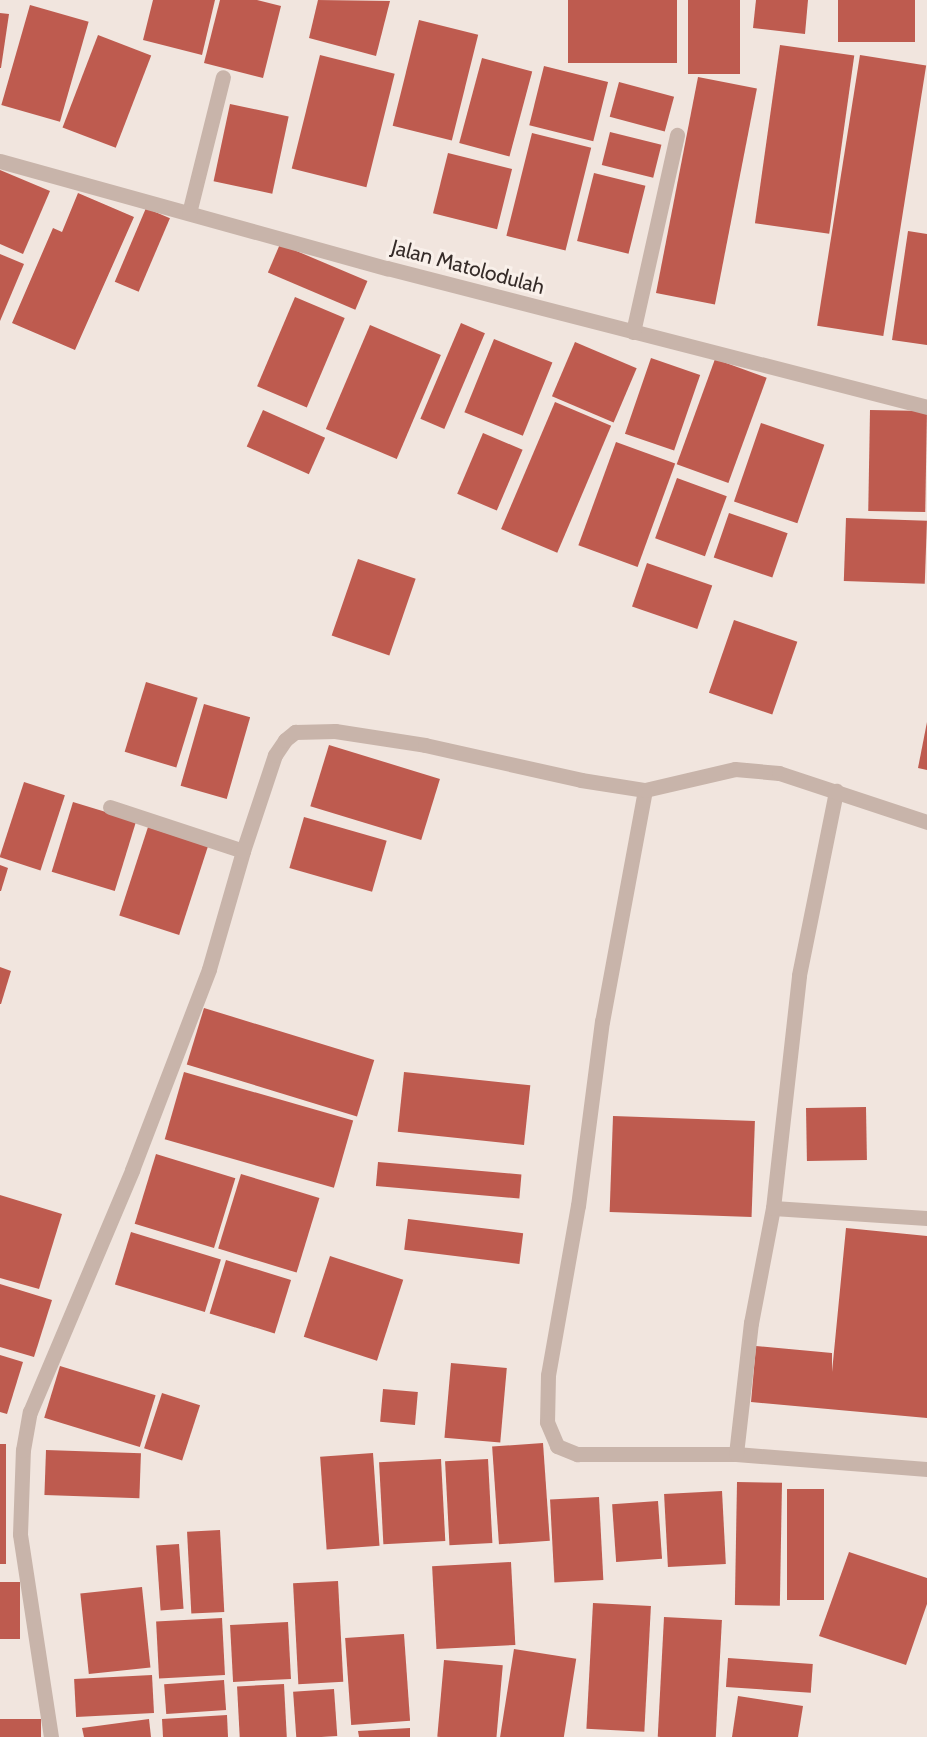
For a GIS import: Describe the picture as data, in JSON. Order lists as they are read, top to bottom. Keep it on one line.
{"streets":{"street":["Jalan Matolodulah"]}}
